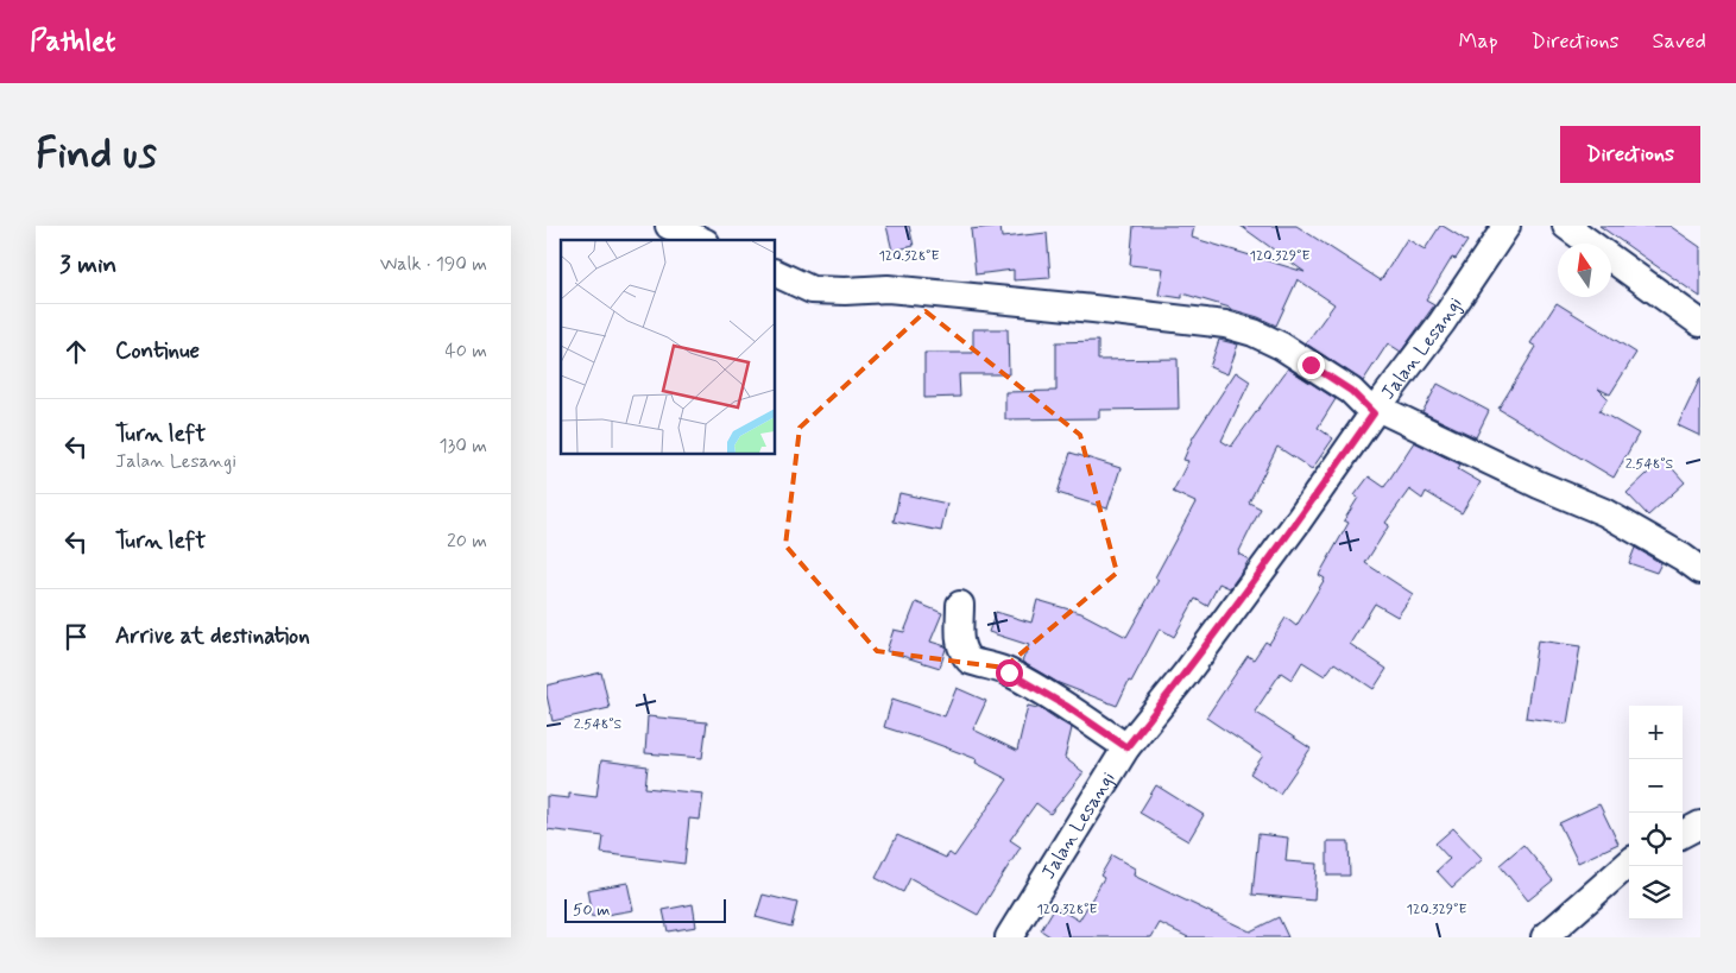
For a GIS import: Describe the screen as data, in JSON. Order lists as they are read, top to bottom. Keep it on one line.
{"streets":{"street":["Jalan Lesangi"]},"scale_bar":"50 m","north":"top","page":{"header":"Pathlet","nav":["Map","Directions","Saved"],"buttons":"Directions","title":"Find us","heading":["3 min","Walk · 190 m"],"list":[["Continue","40 m"],["Turn left","Jalan Lesangi","130 m"],["Turn left","20 m"],"Arrive at destination"],"map_buttons":["+","−"],"scale":"50 m"},"coordinates":["120.328°E","120.329°E","2.548°S"]}
